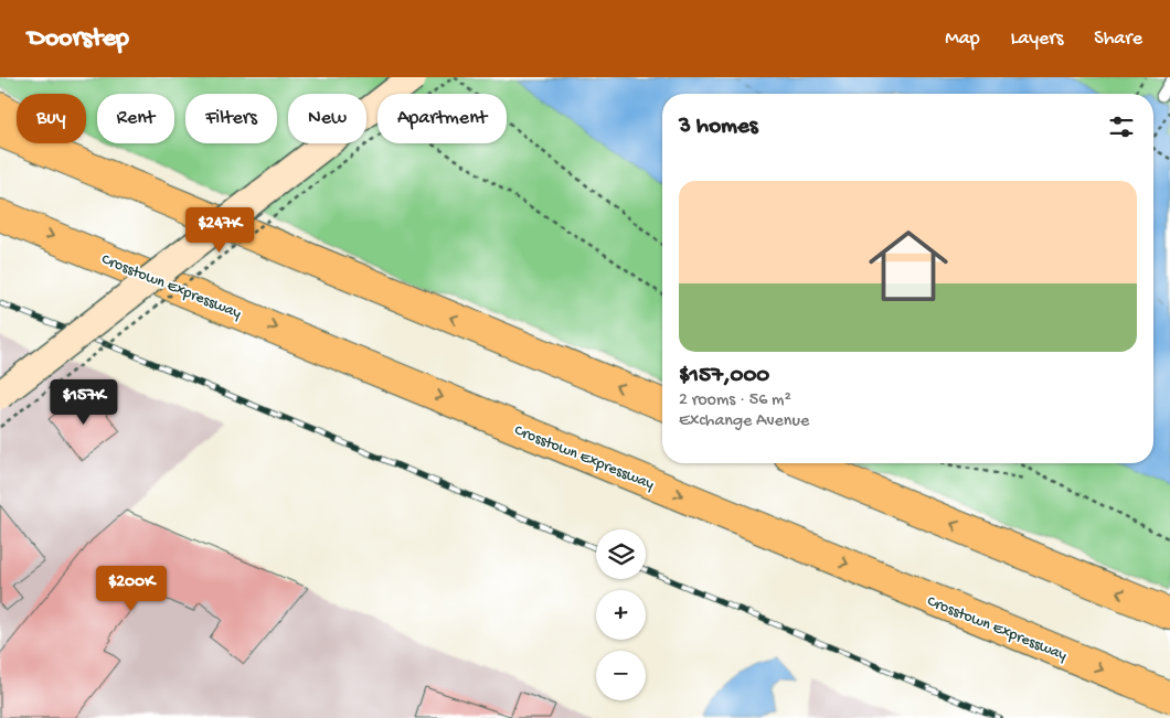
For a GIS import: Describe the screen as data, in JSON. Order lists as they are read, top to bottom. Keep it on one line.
{"streets":{"highway":["Crosstown Expressway"]},"page":{"header":"Doorstep","nav":["Map","Layers","Share"],"chip":["Buy","Rent","Filters","New","Apartment"],"heading":"3 homes","list":[{"name":"$157,000","note":"2 rooms · 56 m² · Exchange Avenue"}],"price":["$247K","$157K","$200K"],"map_buttons":["+","−"]}}
